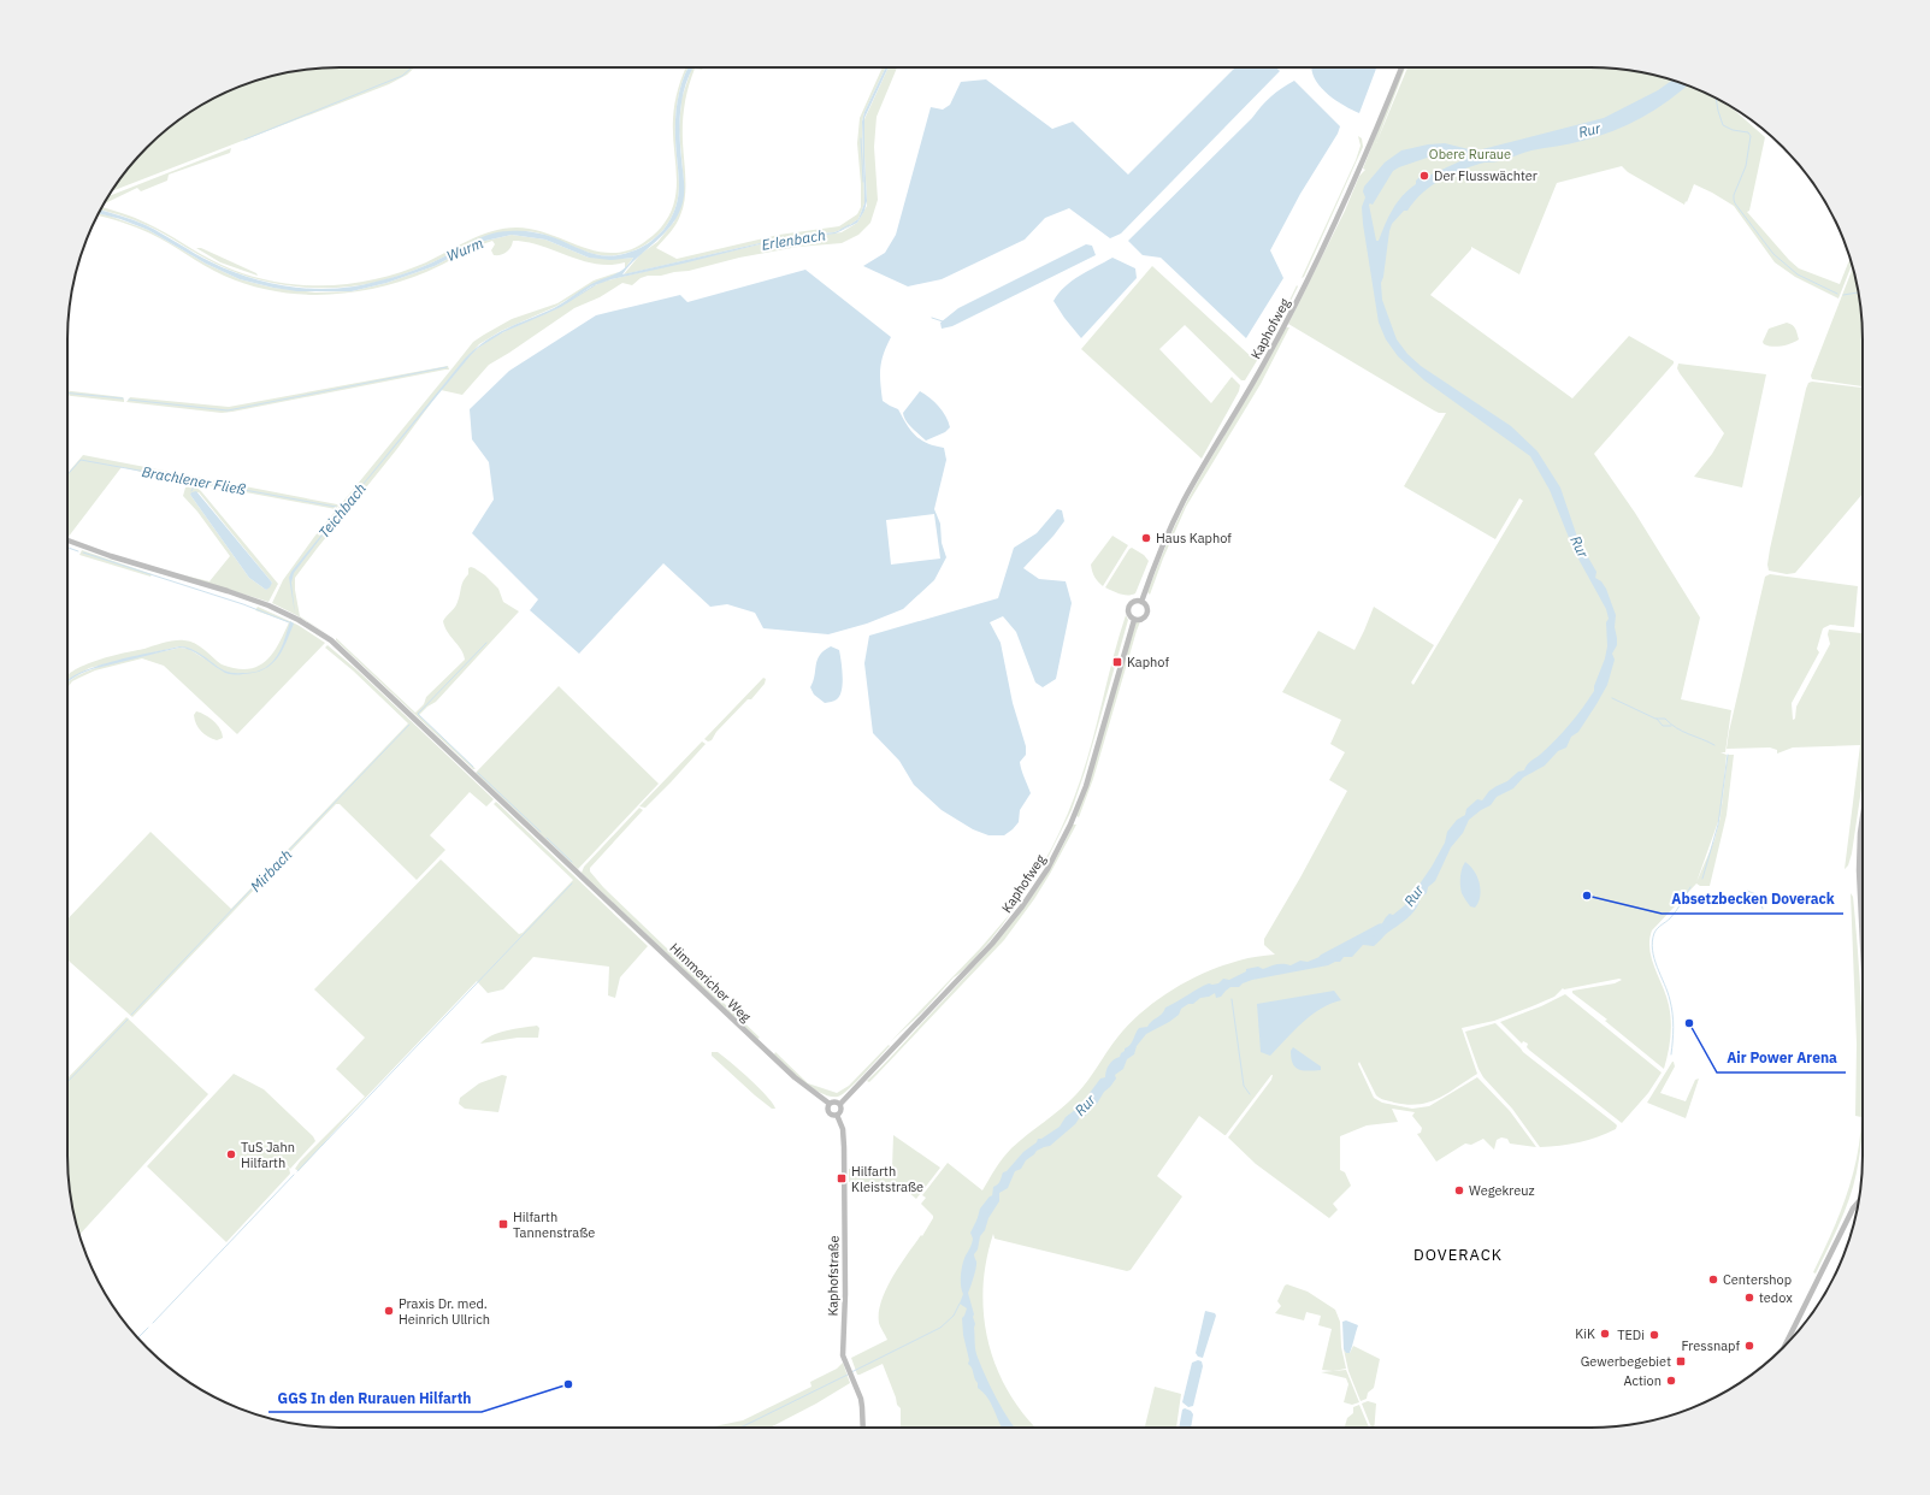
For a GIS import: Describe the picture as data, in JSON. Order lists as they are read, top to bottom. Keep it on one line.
{"streets":{"main road":["Kaphofweg","Himmericher Weg","Kaphofstraße"]},"crossings":[["Kaphofweg","Himmericher Weg"],["Kaphofweg","Kaphofstraße"],["Himmericher Weg","Kaphofstraße"]],"districts":["DOVERACK"],"water":["Rur","Erlenbach","Wurm","Brachlener Fließ","Teichbach","Mirbach"],"parks":["Obere Ruraue"],"places":{"other":["Der Flusswächter","Haus Kaphof","Absetzbecken Doverack","Air Power Arena","TuS Jahn Hilfarth","Wegekreuz","Centershop","tedox","Praxis Dr. med. Heinrich Ullrich","KiK","TEDi","Fressnapf","Action","GGS In den Rurauen Hilfarth"],"transit":["Kaphof","Hilfarth Kleiststraße","Hilfarth Tannenstraße","Gewerbegebiet"]}}
